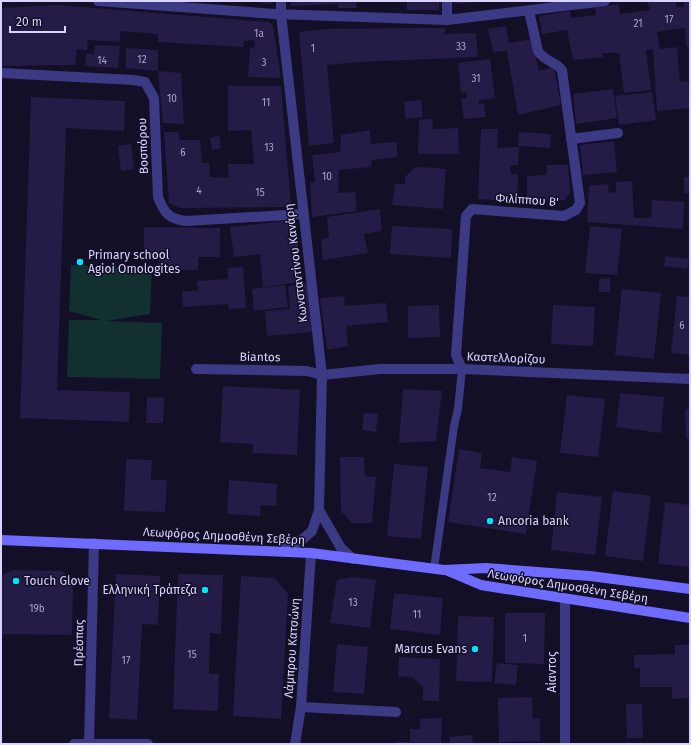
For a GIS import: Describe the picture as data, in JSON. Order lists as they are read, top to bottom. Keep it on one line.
{"streets":{"main road":["Λεωφόρος Δημοσθένη Σεβέρη"],"street":["Βοσπόρου","Φιλίππου Β'","Κωνσταντίνου Κανάρη","Biantos","Καστελλορίζου","Πρέσπας","Λάμπρου Κατσώνη","Αίαντος"]},"crossings":[["Βοσπόρου","Κωνσταντίνου Κανάρη"],["Φιλίππου Β'","Καστελλορίζου"],["Κωνσταντίνου Κανάρη","Biantos"],["Κωνσταντίνου Κανάρη","Καστελλορίζου"],["Κωνσταντίνου Κανάρη","Λεωφόρος Δημοσθένη Σεβέρη"],["Biantos","Καστελλορίζου"],["Λεωφόρος Δημοσθένη Σεβέρη","Πρέσπας"],["Λεωφόρος Δημοσθένη Σεβέρη","Λάμπρου Κατσώνη"],["Λεωφόρος Δημοσθένη Σεβέρη","Αίαντος"]],"places":["Primary school Agioi Omologites","Ancoria bank","Touch Glove","Ελληνική Τράπεζα","Marcus Evans"],"house_numbers":["17","21","1a","33","1","12","14","3","31","10","11","13","6","10","4","15","6","12","13","19b","11","1","15","17"],"scale_bar":"20 m"}
